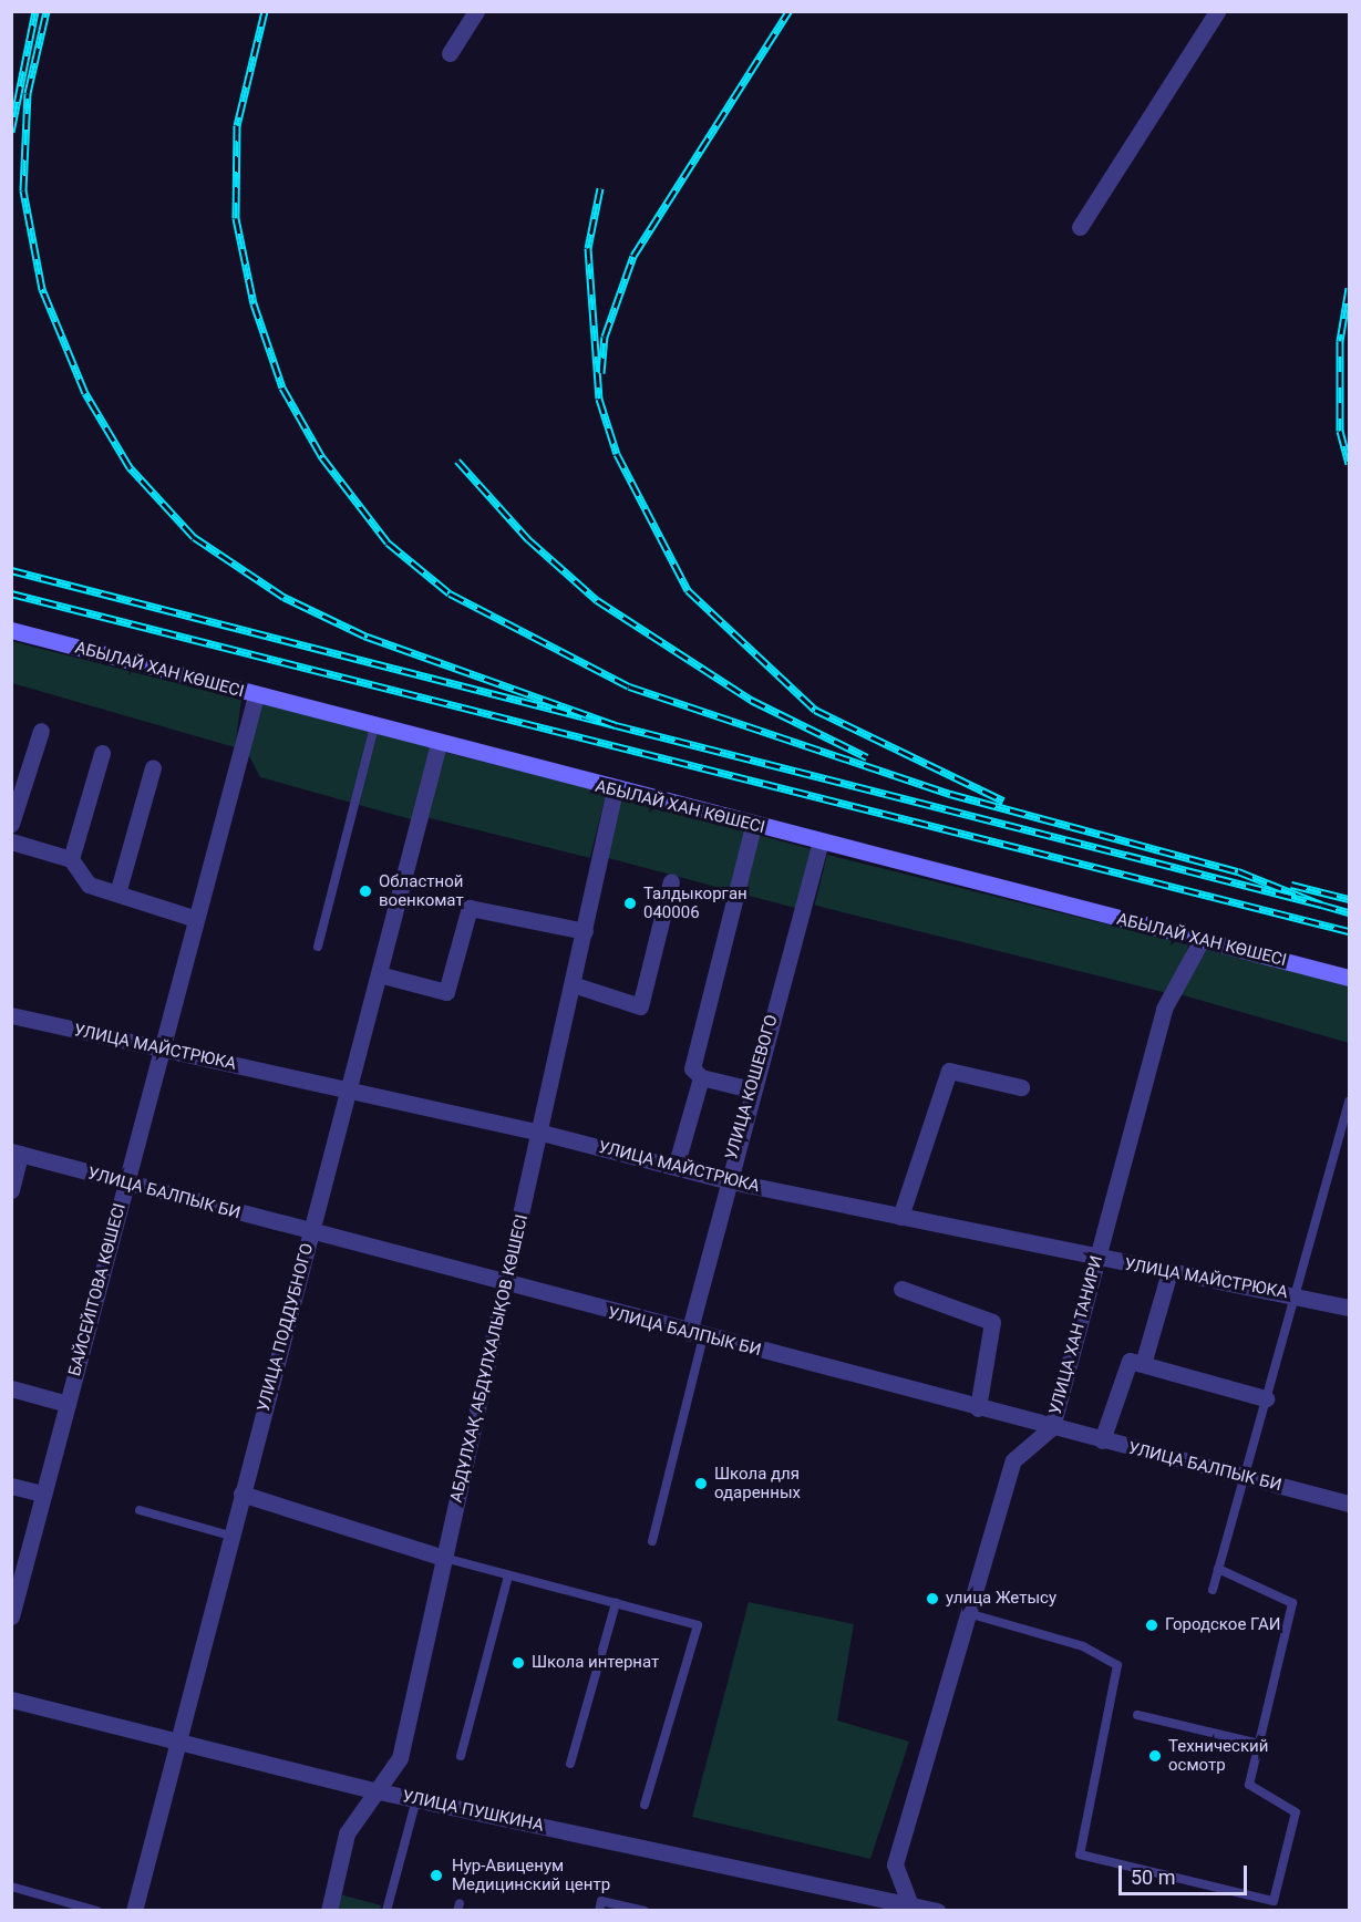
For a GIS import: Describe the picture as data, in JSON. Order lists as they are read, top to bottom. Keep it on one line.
{"streets":{"main road":["АБЫЛАЙ ХАН КӨШЕСІ"],"street":["УЛИЦА МАЙСТРЮКА","УЛИЦА КОШЕВОГО","УЛИЦА БАЛПЫК БИ","БАЙСЕЙІТОВА КӨШЕСІ","УЛИЦА ПОДДУБНОГО","УЛИЦА ХАН ТАНИРИ","АБДҰЛХАҚ АБДҰЛХАЛЫҚОВ КӨШЕСІ","УЛИЦА ПУШКИНА"]},"crossings":[["АБЫЛАЙ ХАН КӨШЕСІ","УЛИЦА КОШЕВОГО"],["АБЫЛАЙ ХАН КӨШЕСІ","БАЙСЕЙІТОВА КӨШЕСІ"],["АБЫЛАЙ ХАН КӨШЕСІ","УЛИЦА ПОДДУБНОГО"],["АБЫЛАЙ ХАН КӨШЕСІ","УЛИЦА ХАН ТАНИРИ"],["АБЫЛАЙ ХАН КӨШЕСІ","АБДҰЛХАҚ АБДҰЛХАЛЫҚОВ КӨШЕСІ"],["УЛИЦА МАЙСТРЮКА","УЛИЦА КОШЕВОГО"],["УЛИЦА МАЙСТРЮКА","БАЙСЕЙІТОВА КӨШЕСІ"],["УЛИЦА МАЙСТРЮКА","УЛИЦА ПОДДУБНОГО"],["УЛИЦА МАЙСТРЮКА","УЛИЦА ХАН ТАНИРИ"],["УЛИЦА МАЙСТРЮКА","АБДҰЛХАҚ АБДҰЛХАЛЫҚОВ КӨШЕСІ"],["УЛИЦА КОШЕВОГО","УЛИЦА БАЛПЫК БИ"],["УЛИЦА БАЛПЫК БИ","БАЙСЕЙІТОВА КӨШЕСІ"],["УЛИЦА БАЛПЫК БИ","УЛИЦА ПОДДУБНОГО"],["УЛИЦА БАЛПЫК БИ","УЛИЦА ХАН ТАНИРИ"],["УЛИЦА БАЛПЫК БИ","АБДҰЛХАҚ АБДҰЛХАЛЫҚОВ КӨШЕСІ"],["УЛИЦА ПОДДУБНОГО","УЛИЦА ПУШКИНА"],["УЛИЦА ХАН ТАНИРИ","УЛИЦА ПУШКИНА"],["АБДҰЛХАҚ АБДҰЛХАЛЫҚОВ КӨШЕСІ","УЛИЦА ПУШКИНА"]],"places":["Областной военкомат","Талдыкорган 040006","Школа для одаренных","улица Жетысу","Городское ГАИ","Школа интернат","Технический осмотр","Нур-Авиценум Медицинский центр"],"scale_bar":"50 m"}
